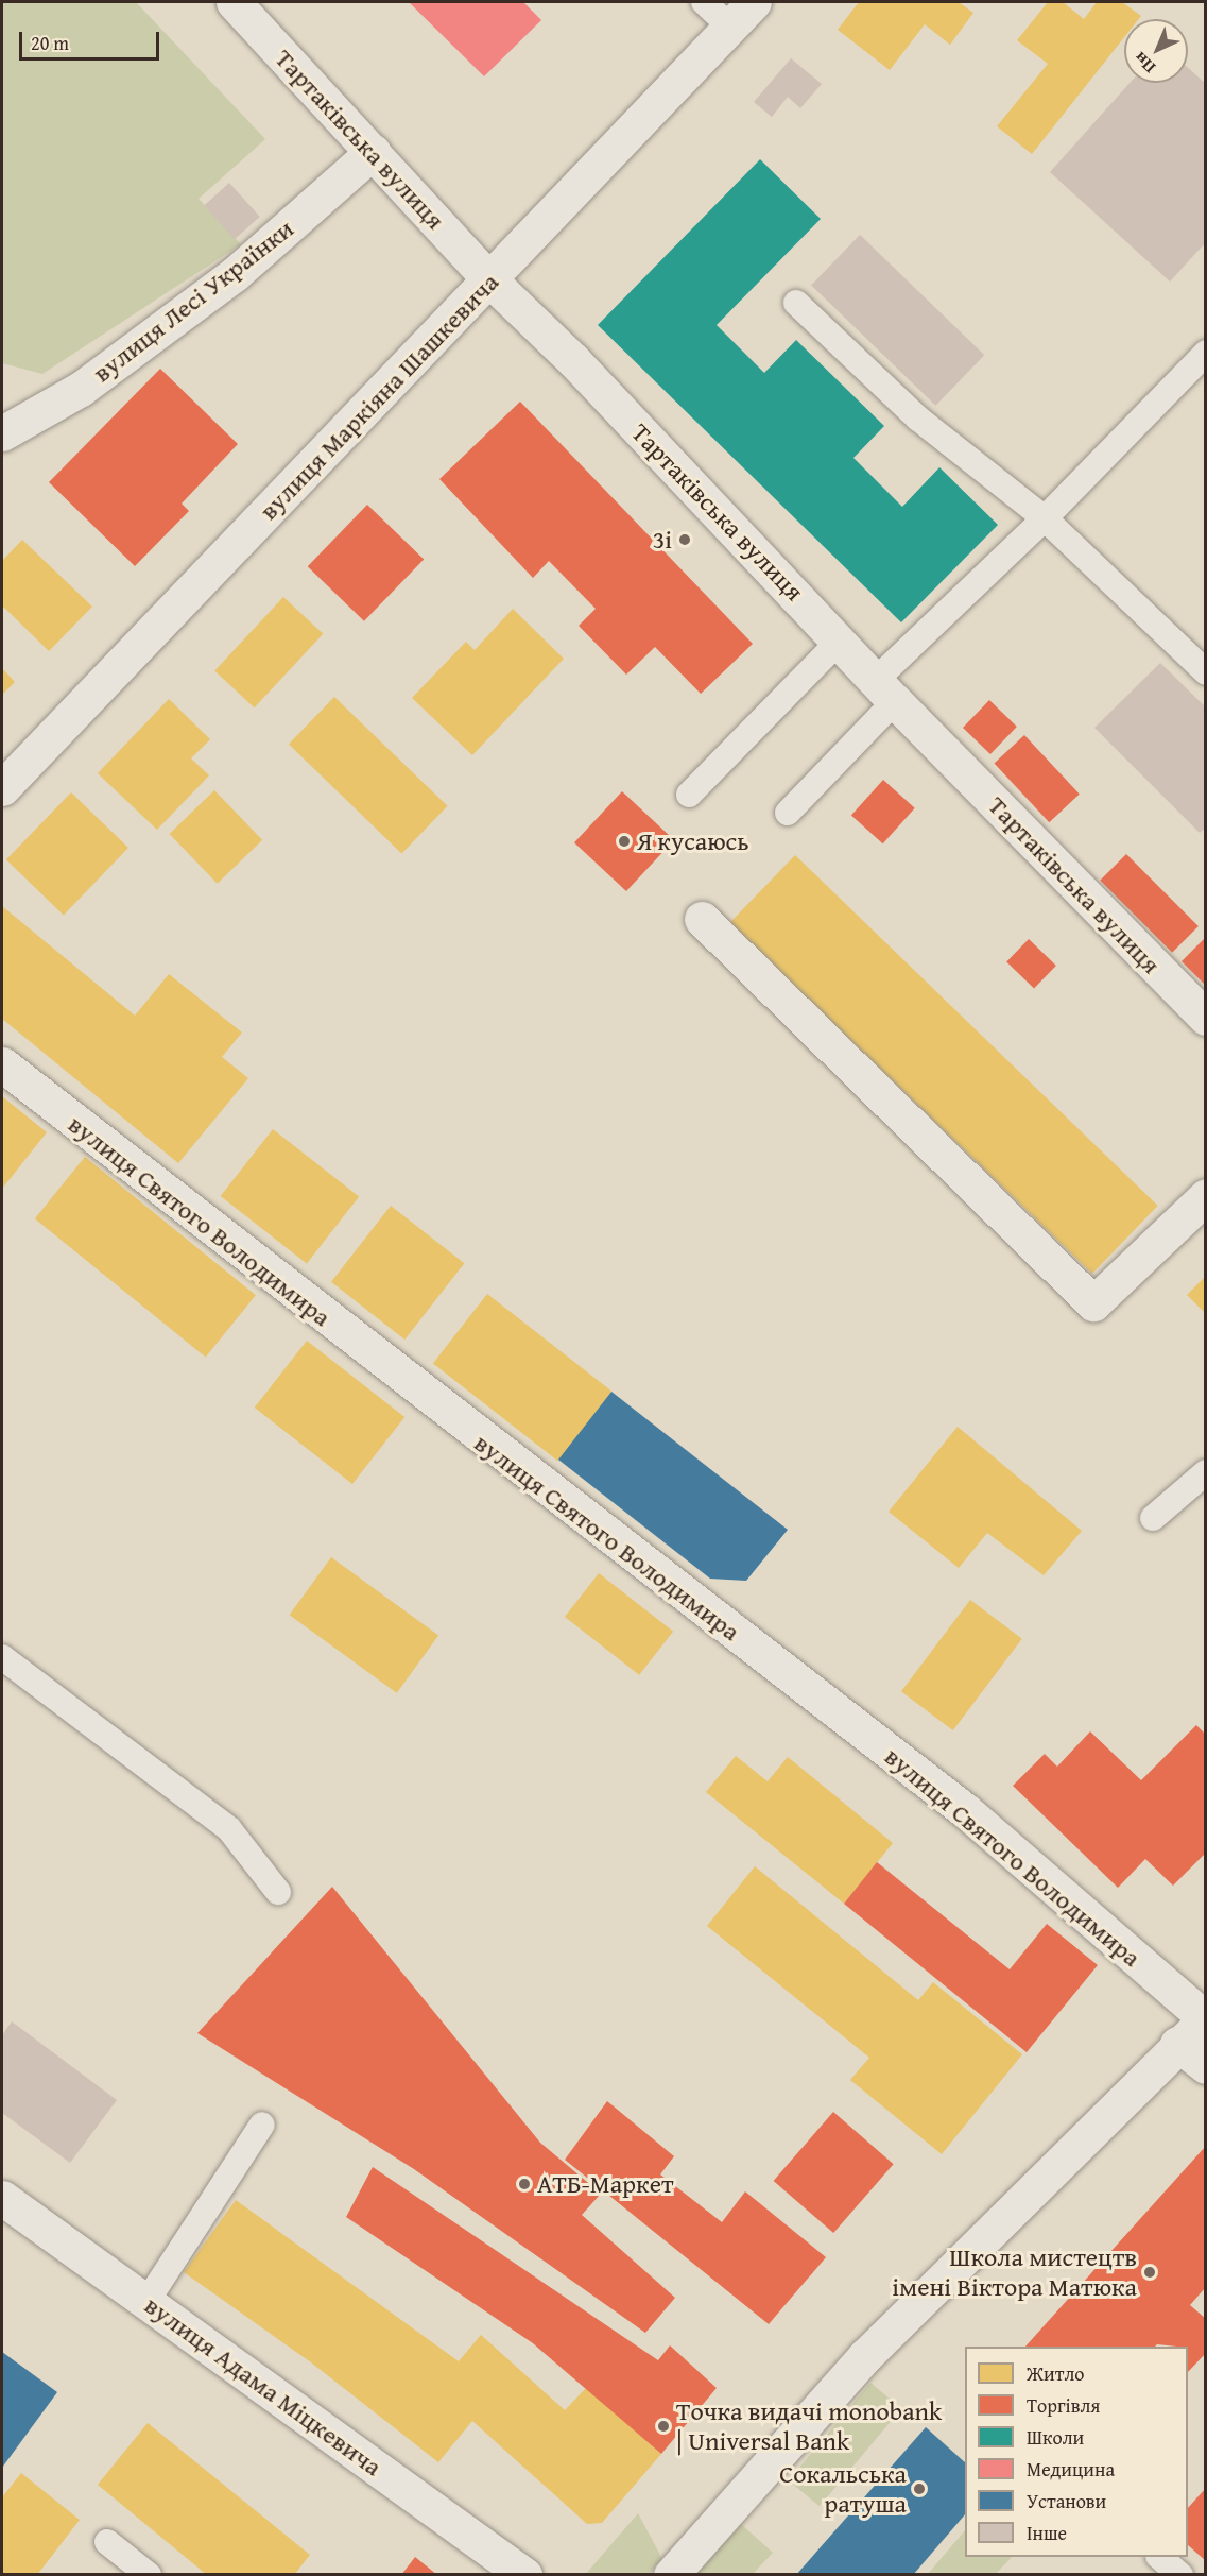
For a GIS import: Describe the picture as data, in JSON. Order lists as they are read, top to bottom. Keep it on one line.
{"streets":{"street":["Тартаківська вулиця","вулиця Лесі Українки","вулиця Маркіяна Шашкевича","вулиця Святого Володимира","вулиця Адама Міцкевича"]},"crossings":[["Тартаківська вулиця","вулиця Лесі Українки"],["Тартаківська вулиця","вулиця Маркіяна Шашкевича"]],"places":["3і","Я кусаюсь","АТБ-Маркет","Школа мистецтв імені Віктора Матюка","Точка видачі monobank | Universal Bank","Сокальська ратуша"],"legend":["Житло","Торгівля","Школи","Медицина","Установи","Інше"],"scale_bar":"20 m","north":"bottom left"}
